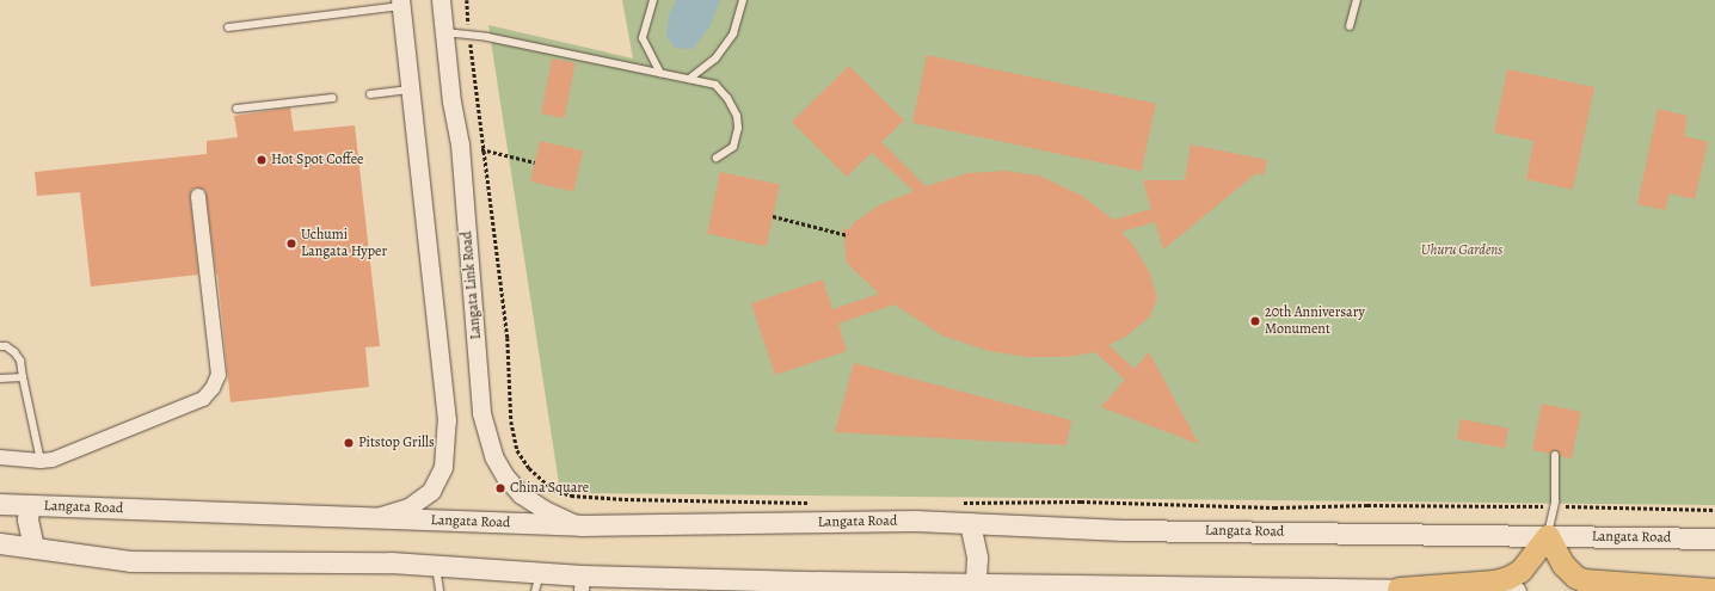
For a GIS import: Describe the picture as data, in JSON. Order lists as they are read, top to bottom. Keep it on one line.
{"streets":{"main road":["Langata Road"],"street":["Langata Link Road"]},"crossings":[["Langata Link Road","Langata Road"]],"parks":["Uhuru Gardens"],"places":["Hot Spot Coffee","Uchumi Langata Hyper","20th Anniversary Monument","Pitstop Grills","China Square"]}
